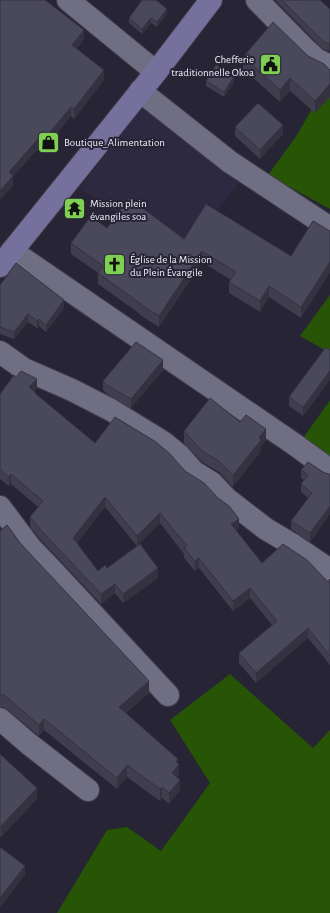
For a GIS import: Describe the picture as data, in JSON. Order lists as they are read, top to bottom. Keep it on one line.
{"places":{"public building":["Chefferie traditionnelle Okoa"],"shop":["Boutique_Alimentation"],"temple":["Mission plein évangiles soa"],"church":["Église de la Mission du Plein Évangile"]}}
